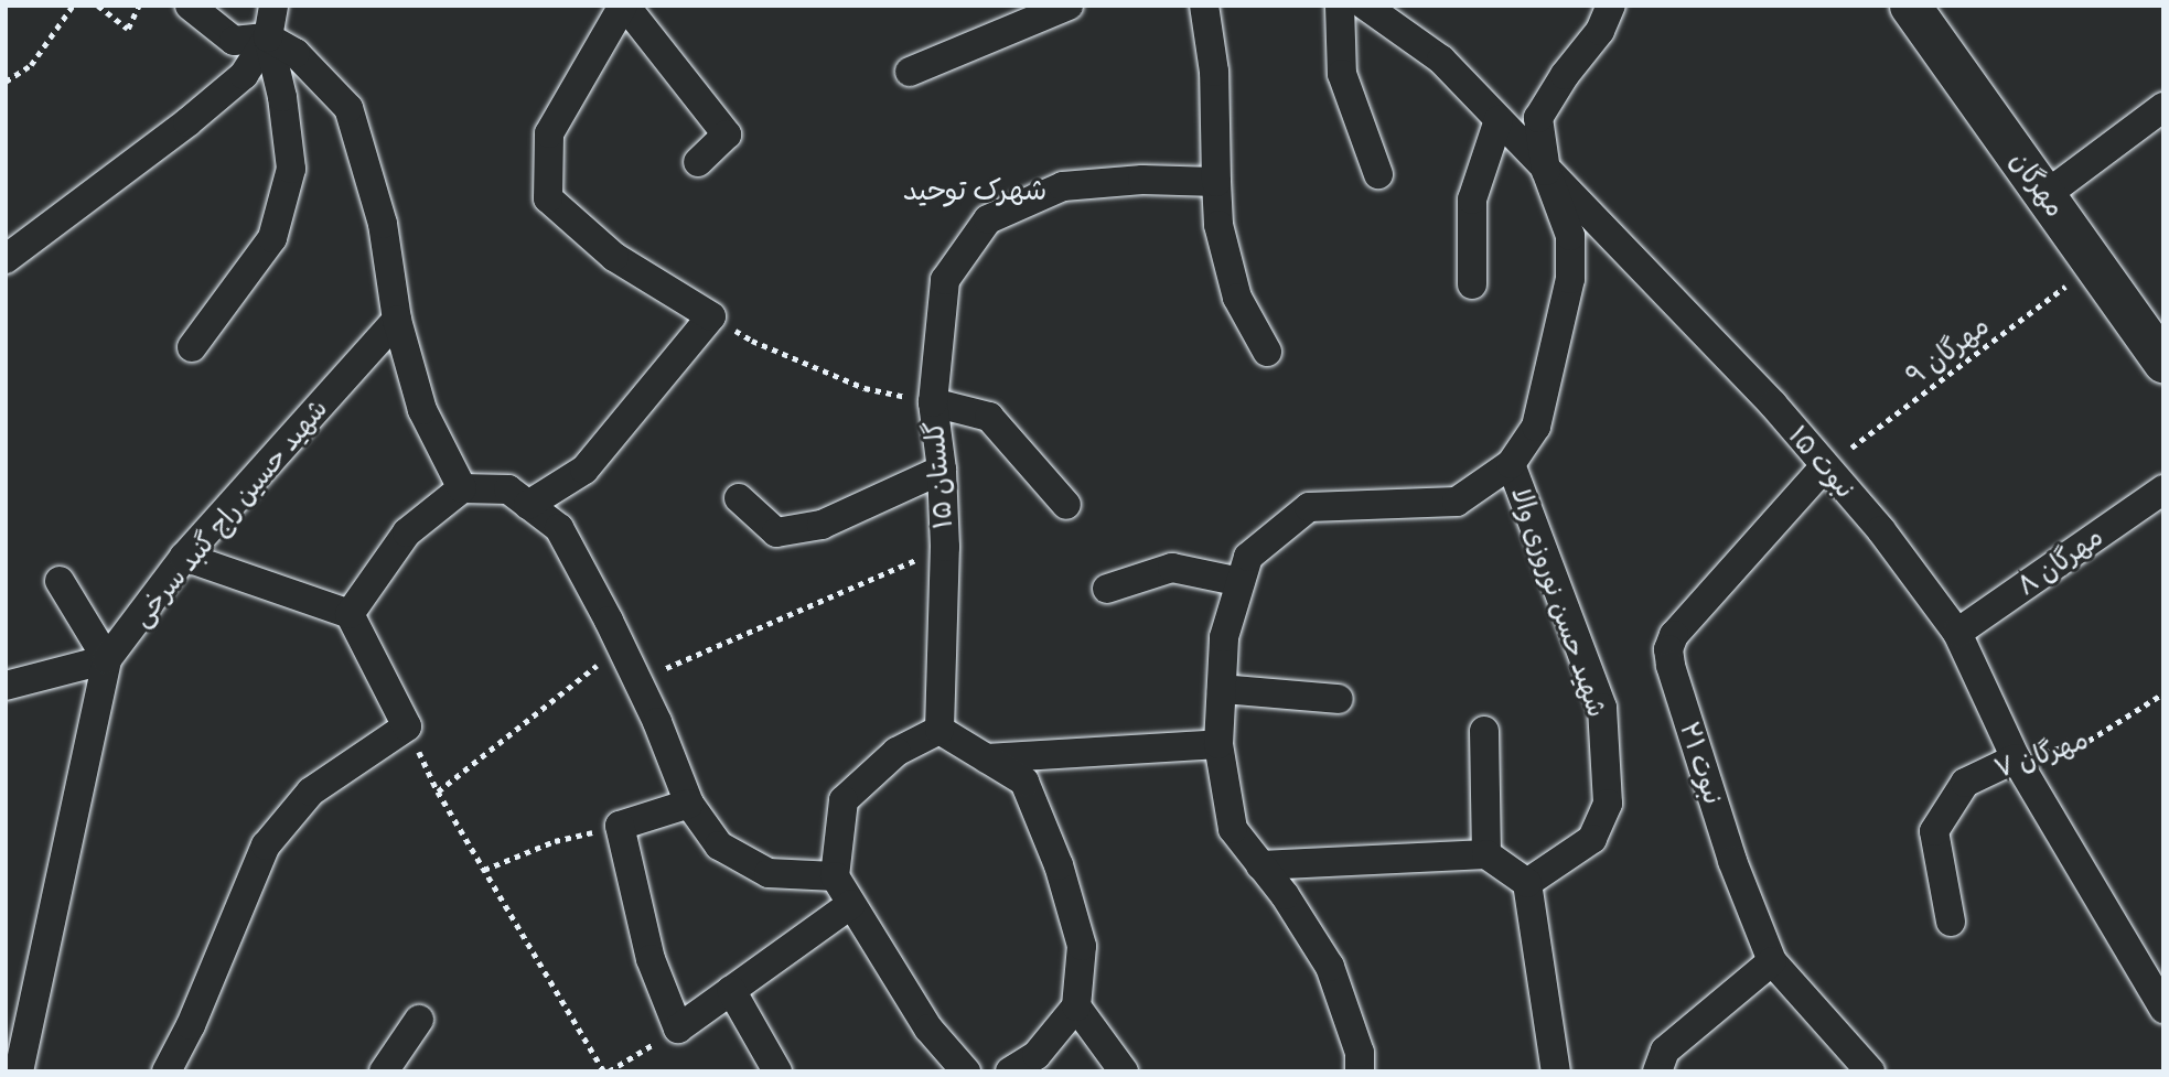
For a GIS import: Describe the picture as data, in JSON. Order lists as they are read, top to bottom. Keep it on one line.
{"streets":{"street":["مهرگان","نبوت ۱۵","گلستان ۱۵","شهید حسین راج گنبد سرخی","مهرگان ۸","شهید حسن نوروزی والا","مهرگان ۷","نبوت ۲۱"],"path":["مهرگان ۹"]},"crossings":[["مهرگان","مهرگان ۹"],["مهرگان ۹","نبوت ۱۵"],["مهرگان ۹","نبوت ۲۱"],["نبوت ۱۵","مهرگان ۸"],["نبوت ۱۵","مهرگان ۷"],["نبوت ۱۵","نبوت ۲۱"]],"districts":["شهرک توحید"]}
